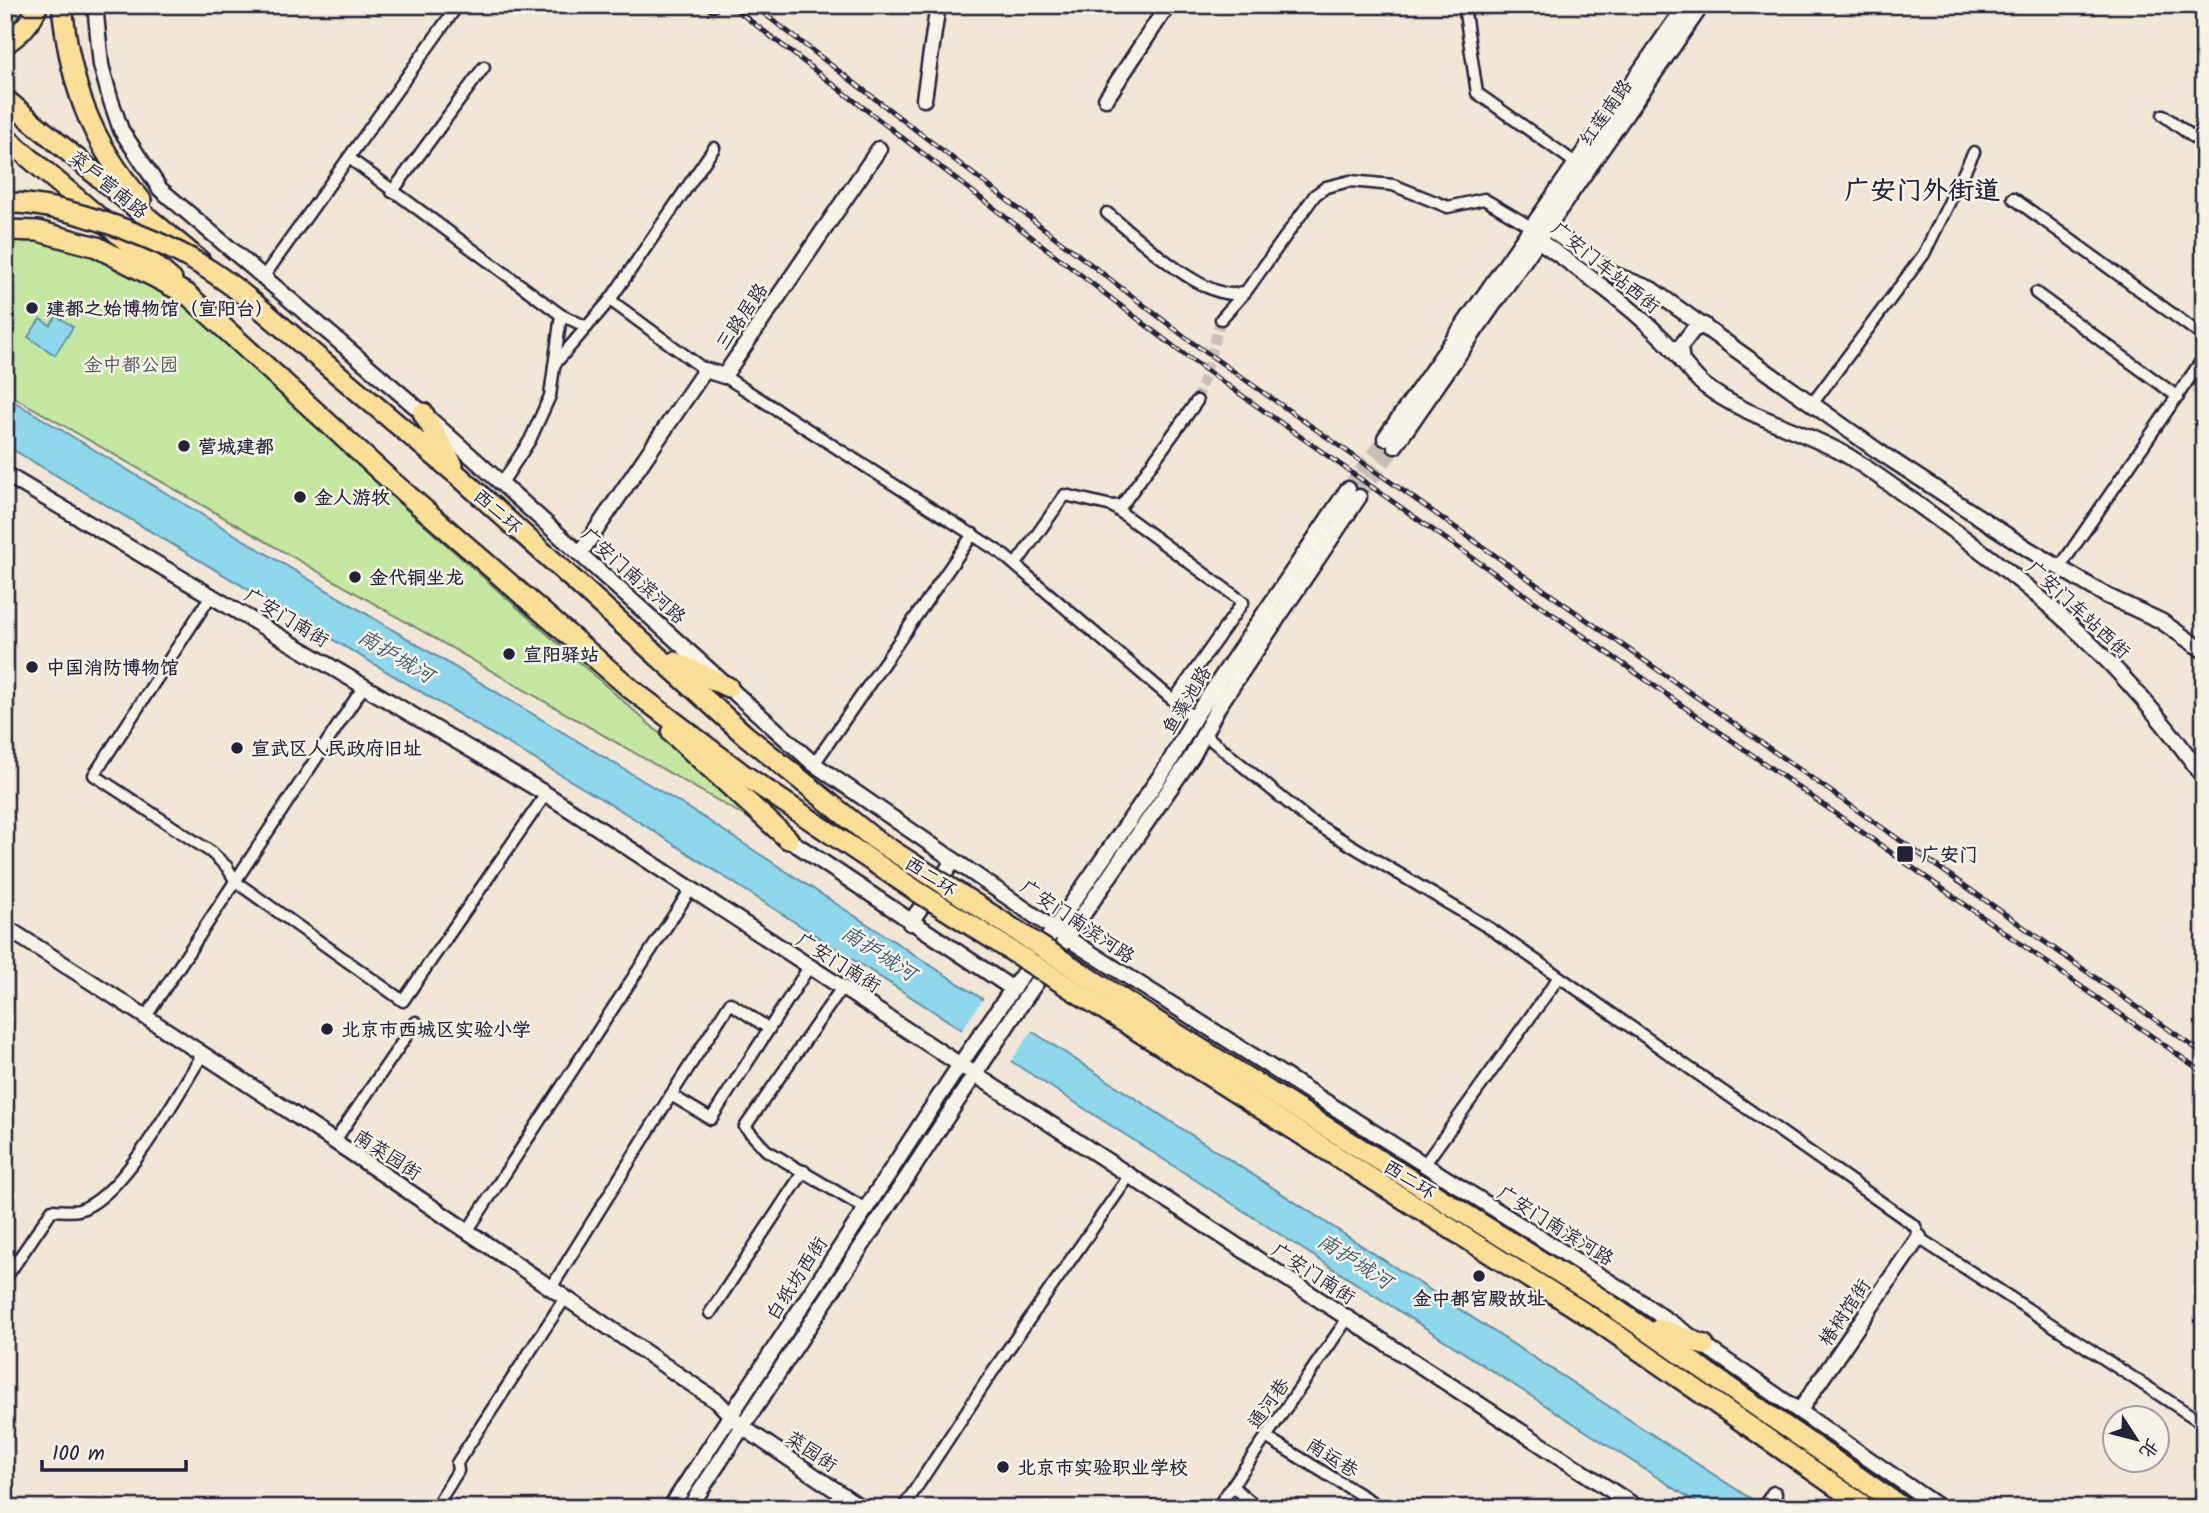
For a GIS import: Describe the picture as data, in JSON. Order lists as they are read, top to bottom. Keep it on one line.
{"streets":{"highway":["菜户营南路","西二环"],"street":["红莲南路","广安门车站西街","三路居路","广安门南滨河路","广安门南街","鱼藻池路","南菜园街","白纸坊西街","椿树馆街","通河巷","菜园街","南运巷"]},"crossings":[["红莲南路","广安门车站西街"],["菜户营南路","西二环"],["三路居路","广安门南滨河路"],["广安门南滨河路","鱼藻池路"],["广安门南滨河路","白纸坊西街"],["广安门南滨河路","椿树馆街"],["广安门南街","白纸坊西街"],["广安门南街","通河巷"],["鱼藻池路","白纸坊西街"],["南菜园街","白纸坊西街"],["南菜园街","菜园街"],["白纸坊西街","菜园街"],["通河巷","南运巷"]],"districts":["广安门外街道"],"water":["南护城河"],"parks":["金中都公园"],"places":{"other":["建都之始博物馆（宣阳台）","营城建都","金人游牧","金代铜坐龙","宣阳驿站","中国消防博物馆","宣武区人民政府旧址","北京市西城区实验小学","金中都宫殿故址","北京市实验职业学校"],"transit":["广安门"]},"scale_bar":"100 m","north":"bottom right"}
